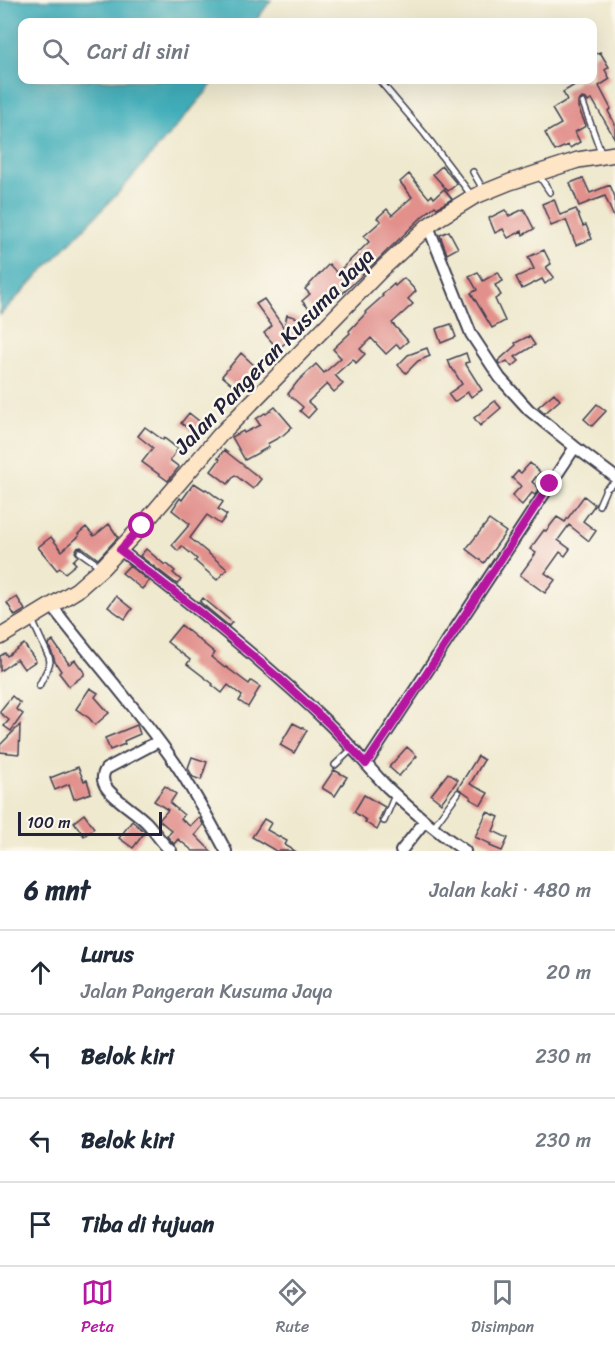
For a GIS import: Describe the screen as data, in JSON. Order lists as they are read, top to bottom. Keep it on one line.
{"streets":{"street":["Jalan Pangeran Kusuma Jaya"]},"scale_bar":"100 m","page":{"search":"Cari di sini","scale":"100 m","heading":["6 mnt","Jalan kaki · 480 m"],"list":[["Lurus","Jalan Pangeran Kusuma Jaya","20 m"],["Belok kiri","230 m"],["Belok kiri","230 m"],"Tiba di tujuan"],"nav":["Peta","Rute","Disimpan"]}}
